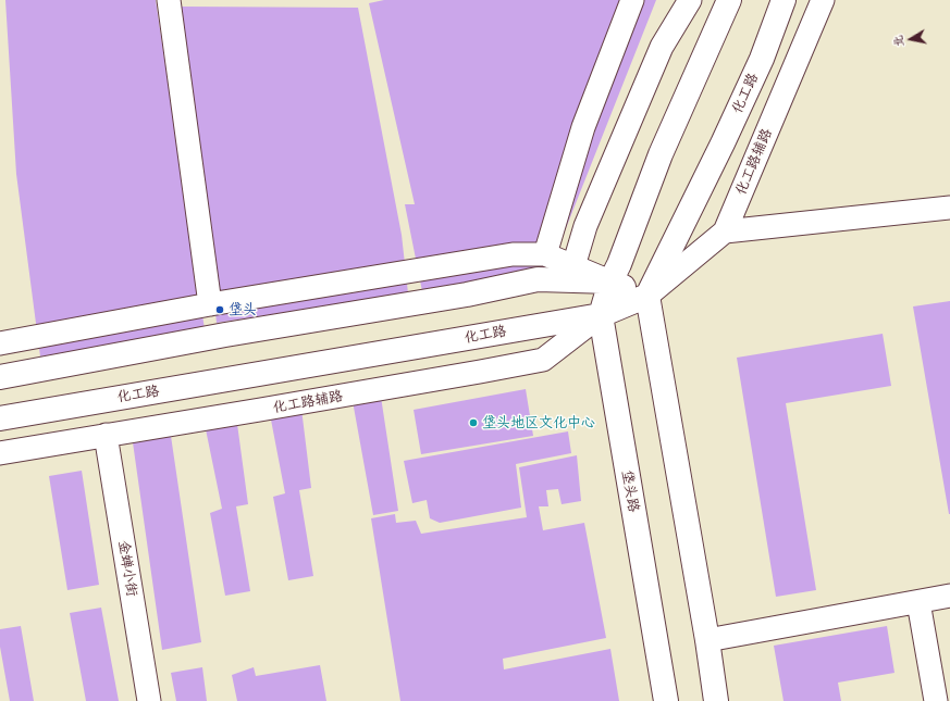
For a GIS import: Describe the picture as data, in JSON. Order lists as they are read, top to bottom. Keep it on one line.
{"streets":{"main road":["化工路","垡头路"],"street":["化工路辅路","金蝉小街"]},"crossings":[["化工路","化工路辅路"],["化工路","垡头路"],["化工路辅路","垡头路"],["化工路辅路","金蝉小街"]],"places":["垡头","垡头地区文化中心"],"north":"left"}
